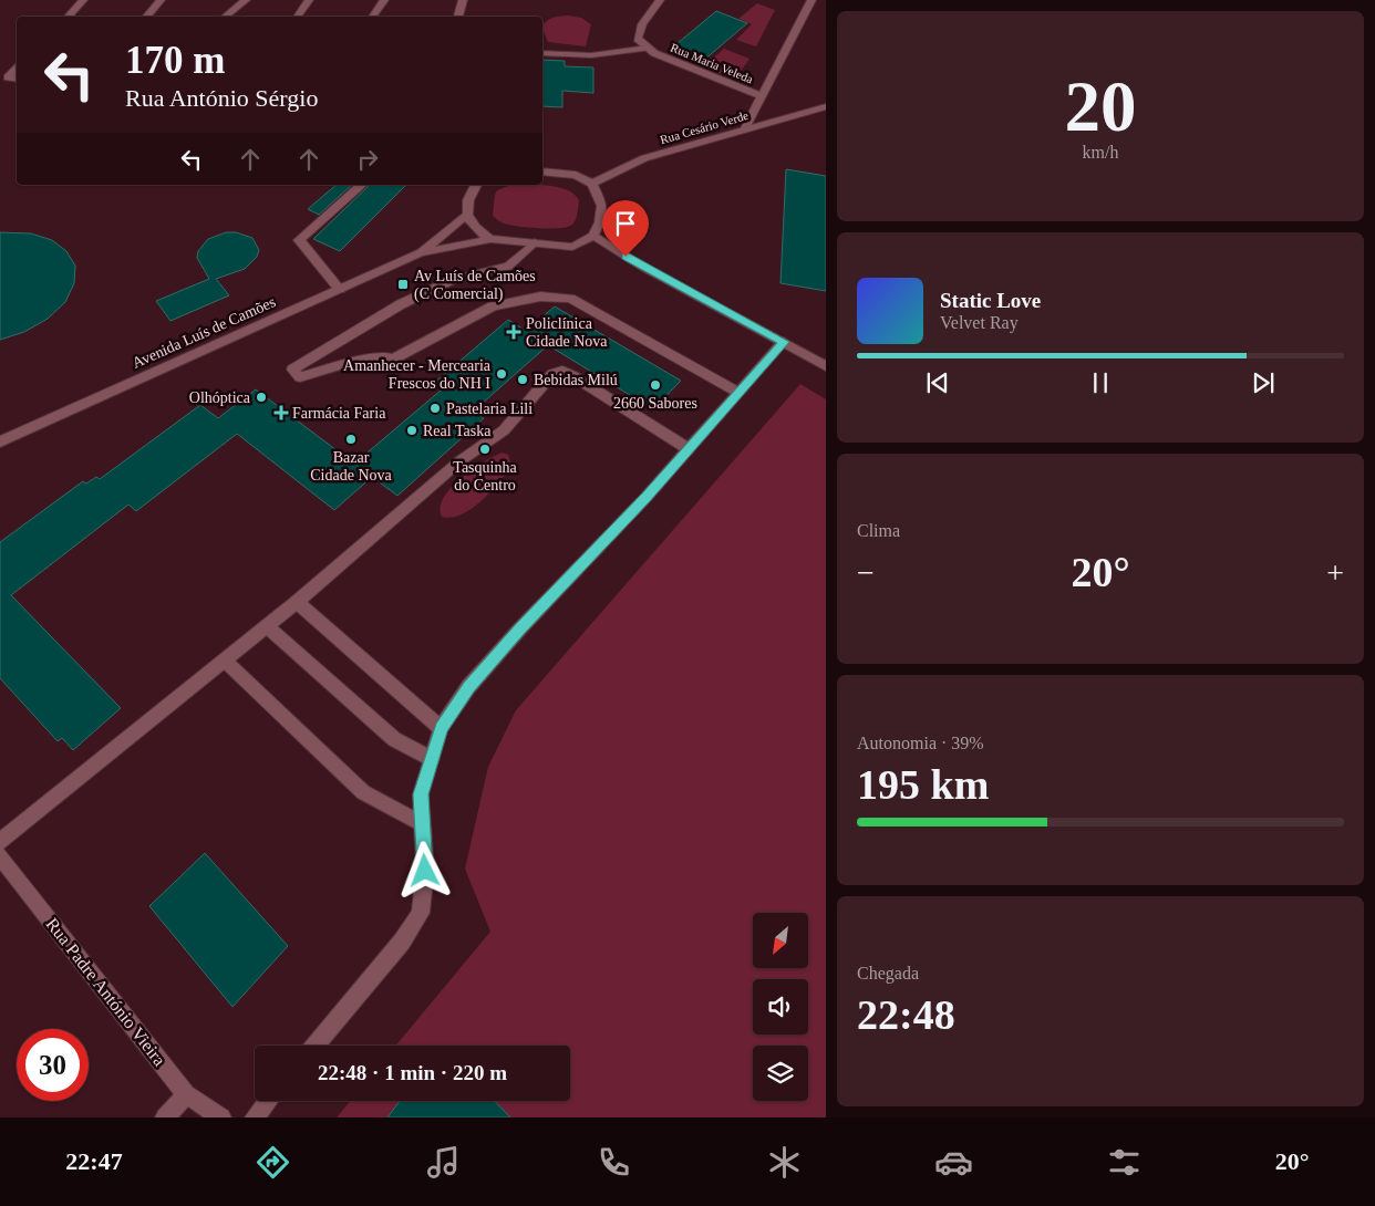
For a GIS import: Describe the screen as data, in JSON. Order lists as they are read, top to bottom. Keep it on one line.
{"streets":{"street":["Rua Maria Veleda","Rua Cesário Verde","Avenida Luís de Camões","Rua Padre António Vieira"]},"places":{"transit":["Av Luís de Camões (C Comercial)"],"health":["Policlínica Cidade Nova","Farmácia Faria"],"other":["Amanhecer - Mercearia Frescos do NH I","Bebidas Milú","2660 Sabores","Olhóptica","Pastelaria Lili","Real Taska","Bazar Cidade Nova","Tasquinha do Centro"]},"north":"bottom left","page":{"tile":[["20","km/h"],"Clima",["Autonomia · 39%","195 km"],["Chegada","22:48"]],"turn":["170 m","Rua António Sérgio"],"song":["Static Love","Velvet Ray"],"heat":["−","20°","+"],"limit":"30","trip":"22:48 · 1 min · 220 m","tabs":["22:47","20°"]}}
